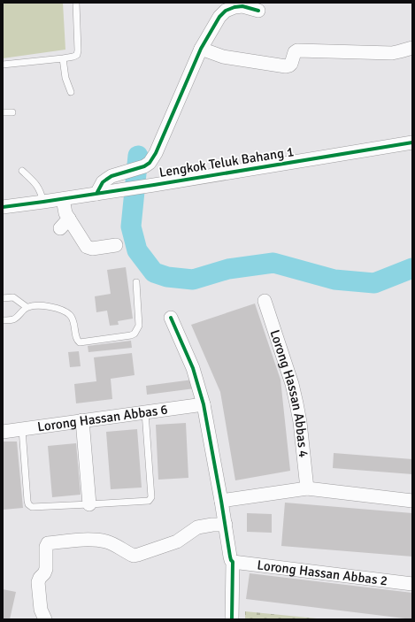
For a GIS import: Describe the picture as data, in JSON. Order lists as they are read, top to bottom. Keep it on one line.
{"streets":{"street":["Lengkok Teluk Bahang 1","Lorong Hassan Abbas 4","Lorong Hassan Abbas 6","Lorong Hassan Abbas 2"]}}
